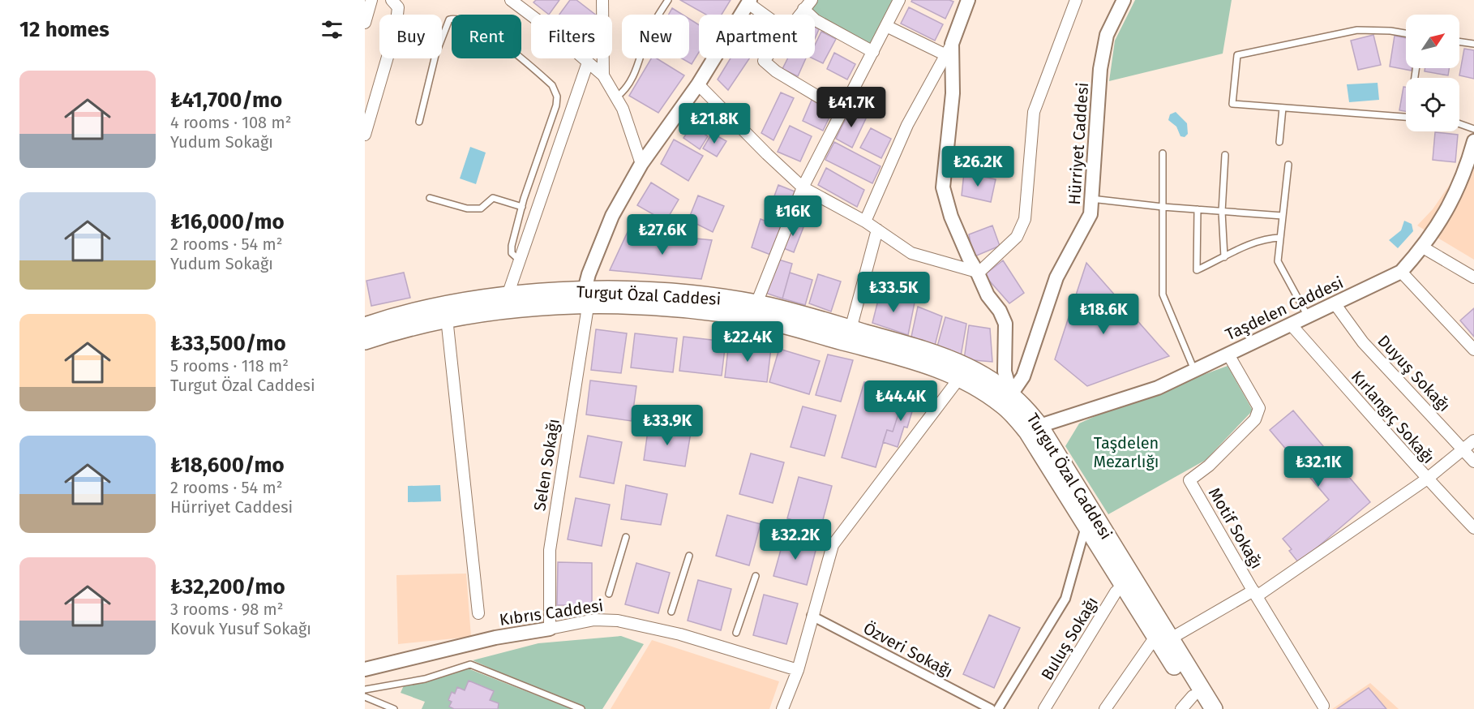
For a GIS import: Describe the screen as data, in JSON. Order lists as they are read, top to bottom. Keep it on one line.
{"streets":{"main road":["Turgut Özal Caddesi"],"street":["Hürriyet Caddesi","Taşdelen Caddesi","Duyuş Sokağı","Kırlangıç Sokağı","Selen Sokağı","Motif Sokağı","Kıbrıs Caddesi","Buluş Sokağı","Özveri Sokağı"]},"crossings":[["Hürriyet Caddesi","Turgut Özal Caddesi"],["Turgut Özal Caddesi","Taşdelen Caddesi"],["Turgut Özal Caddesi","Selen Sokağı"],["Turgut Özal Caddesi","Buluş Sokağı"],["Taşdelen Caddesi","Duyuş Sokağı"],["Taşdelen Caddesi","Kırlangıç Sokağı"],["Taşdelen Caddesi","Motif Sokağı"],["Selen Sokağı","Kıbrıs Caddesi"]],"parks":["Taşdelen Mezarlığı"],"north":"top right","page":{"heading":"12 homes","chip":["Buy","Rent","Filters","New","Apartment"],"list":[{"name":"₺41,700/mo","note":"4 rooms · 108 m² · Yudum Sokağı"},{"name":"₺16,000/mo","note":"2 rooms · 54 m² · Yudum Sokağı"},{"name":"₺33,500/mo","note":"5 rooms · 118 m² · Turgut Özal Caddesi"},{"name":"₺18,600/mo","note":"2 rooms · 54 m² · Hürriyet Caddesi"},{"name":"₺32,200/mo","note":"3 rooms · 98 m² · Kovuk Yusuf Sokağı"}],"price":["₺41.7K","₺21.8K","₺26.2K","₺16K","₺27.6K","₺33.5K","₺18.6K","₺22.4K","₺44.4K","₺33.9K","₺32.1K","₺32.2K"]}}
